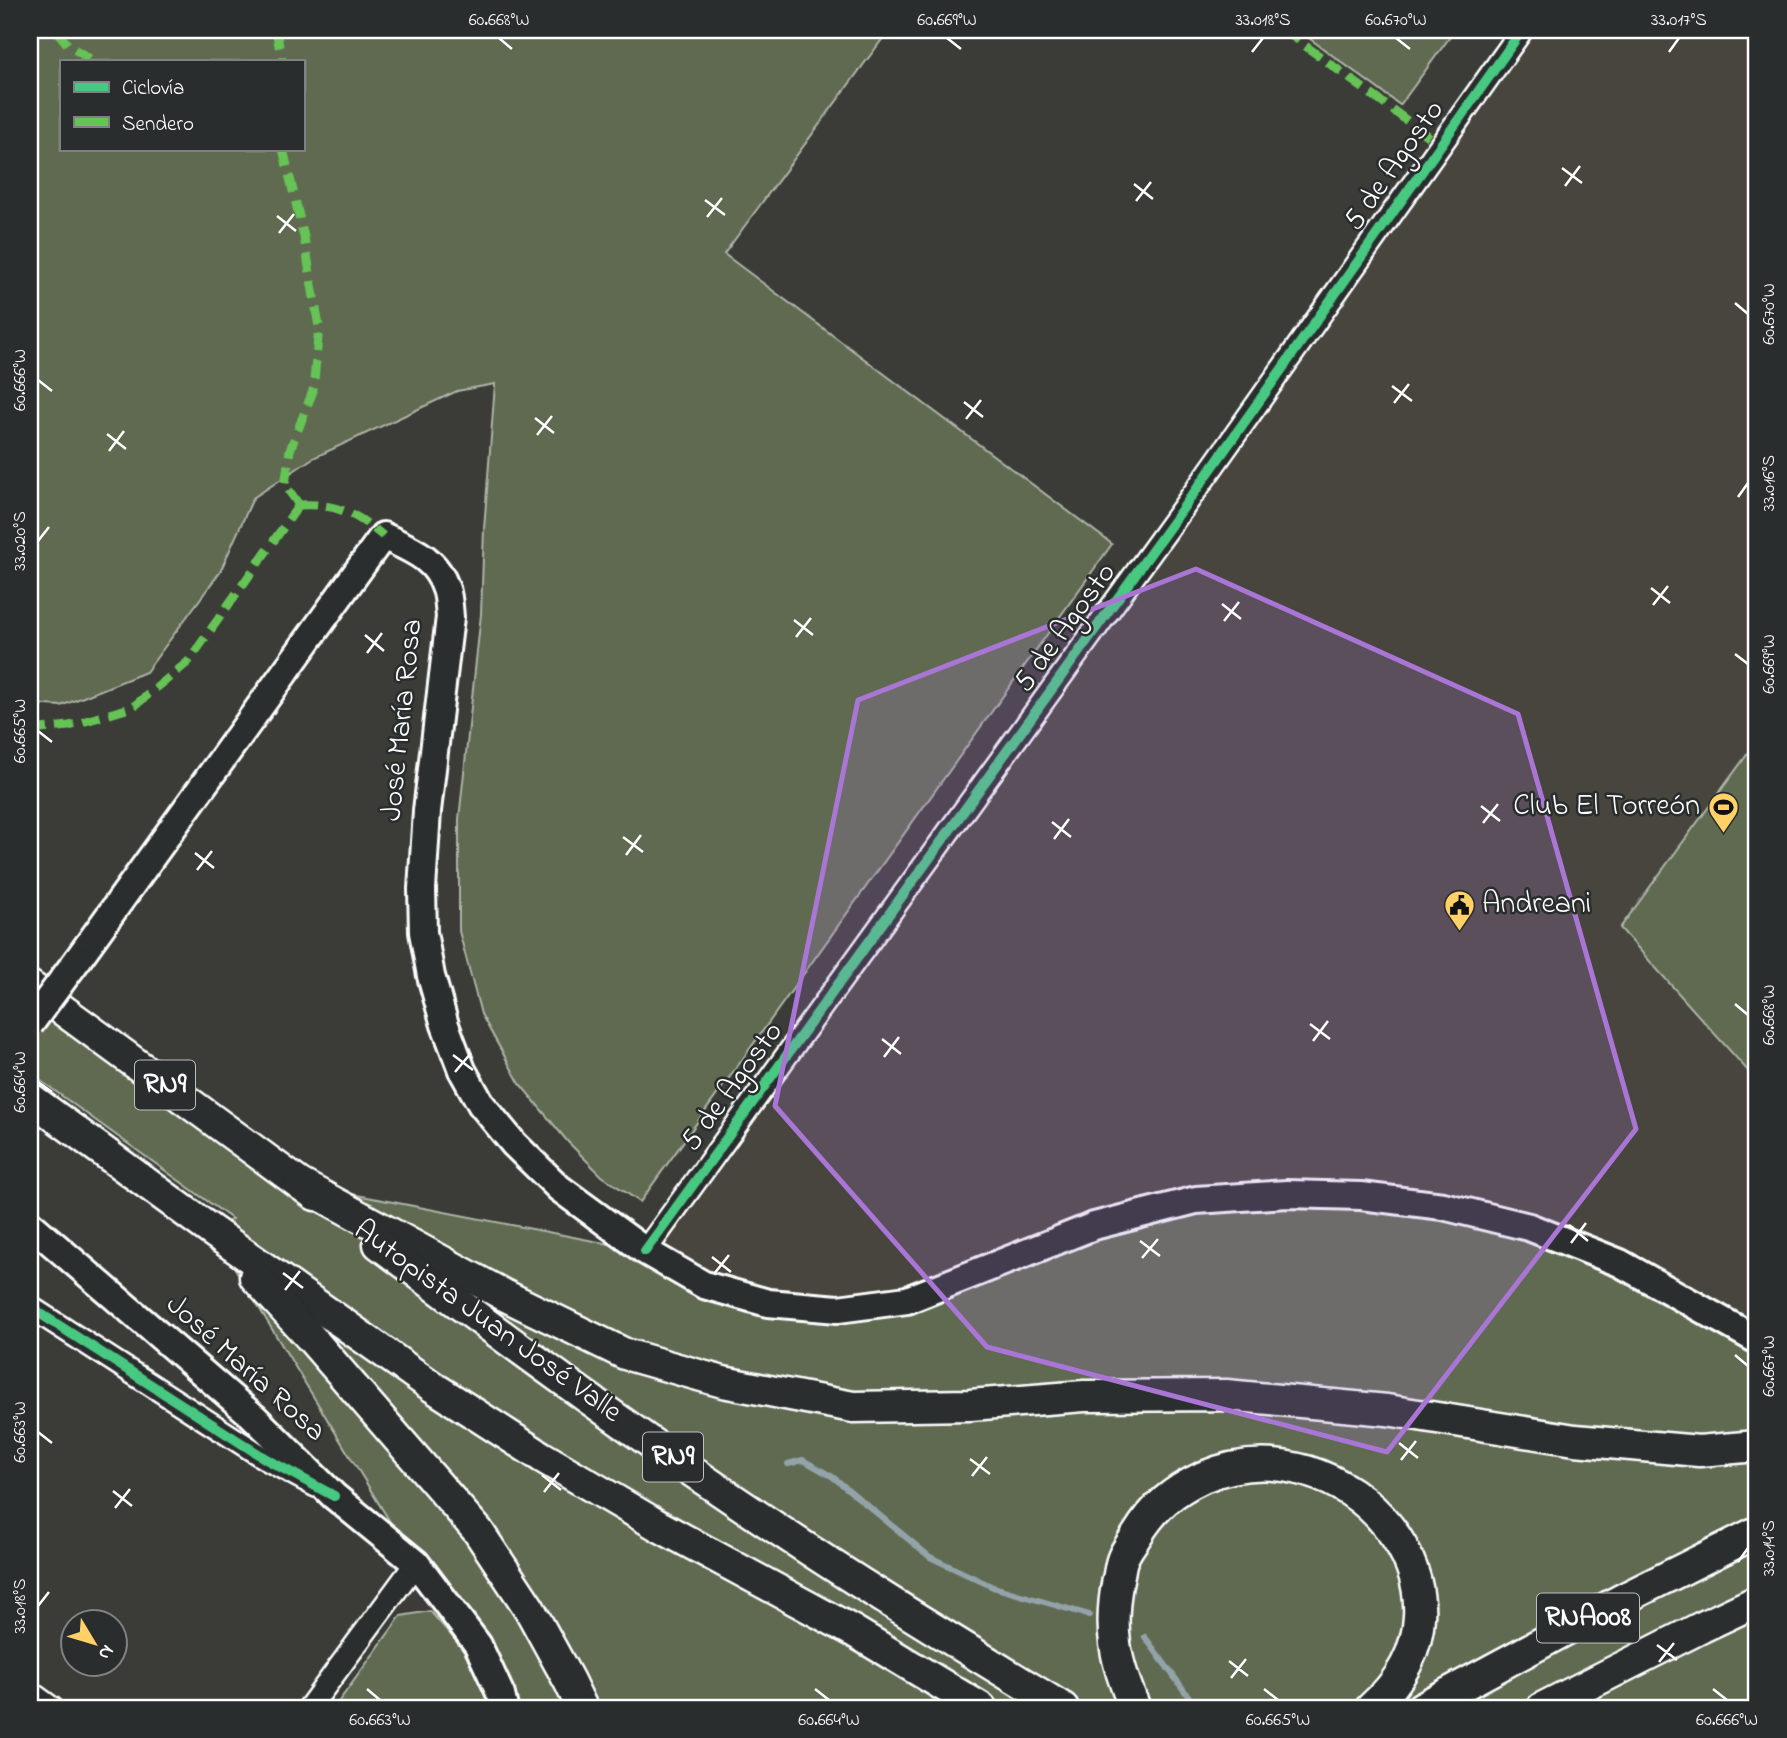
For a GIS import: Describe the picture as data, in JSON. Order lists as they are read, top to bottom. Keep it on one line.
{"streets":{"highway":["RN9","Autopista Juan José Valle","RNA008"],"main road":["José María Rosa"],"street":["5 de Agosto"]},"crossings":[["5 de Agosto","José María Rosa"]],"places":{"sports":["Club El Torreón"],"public building":["Andreani"]},"legend":["Ciclovía","Sendero"],"north":"bottom right","coordinates":["60.668°W","60.669°W","33.018°S","60.670°W","33.017°S","60.666°W","33.016°S","33.020°S","60.665°W","60.664°W","60.667°W","60.663°W","33.014°S"]}
